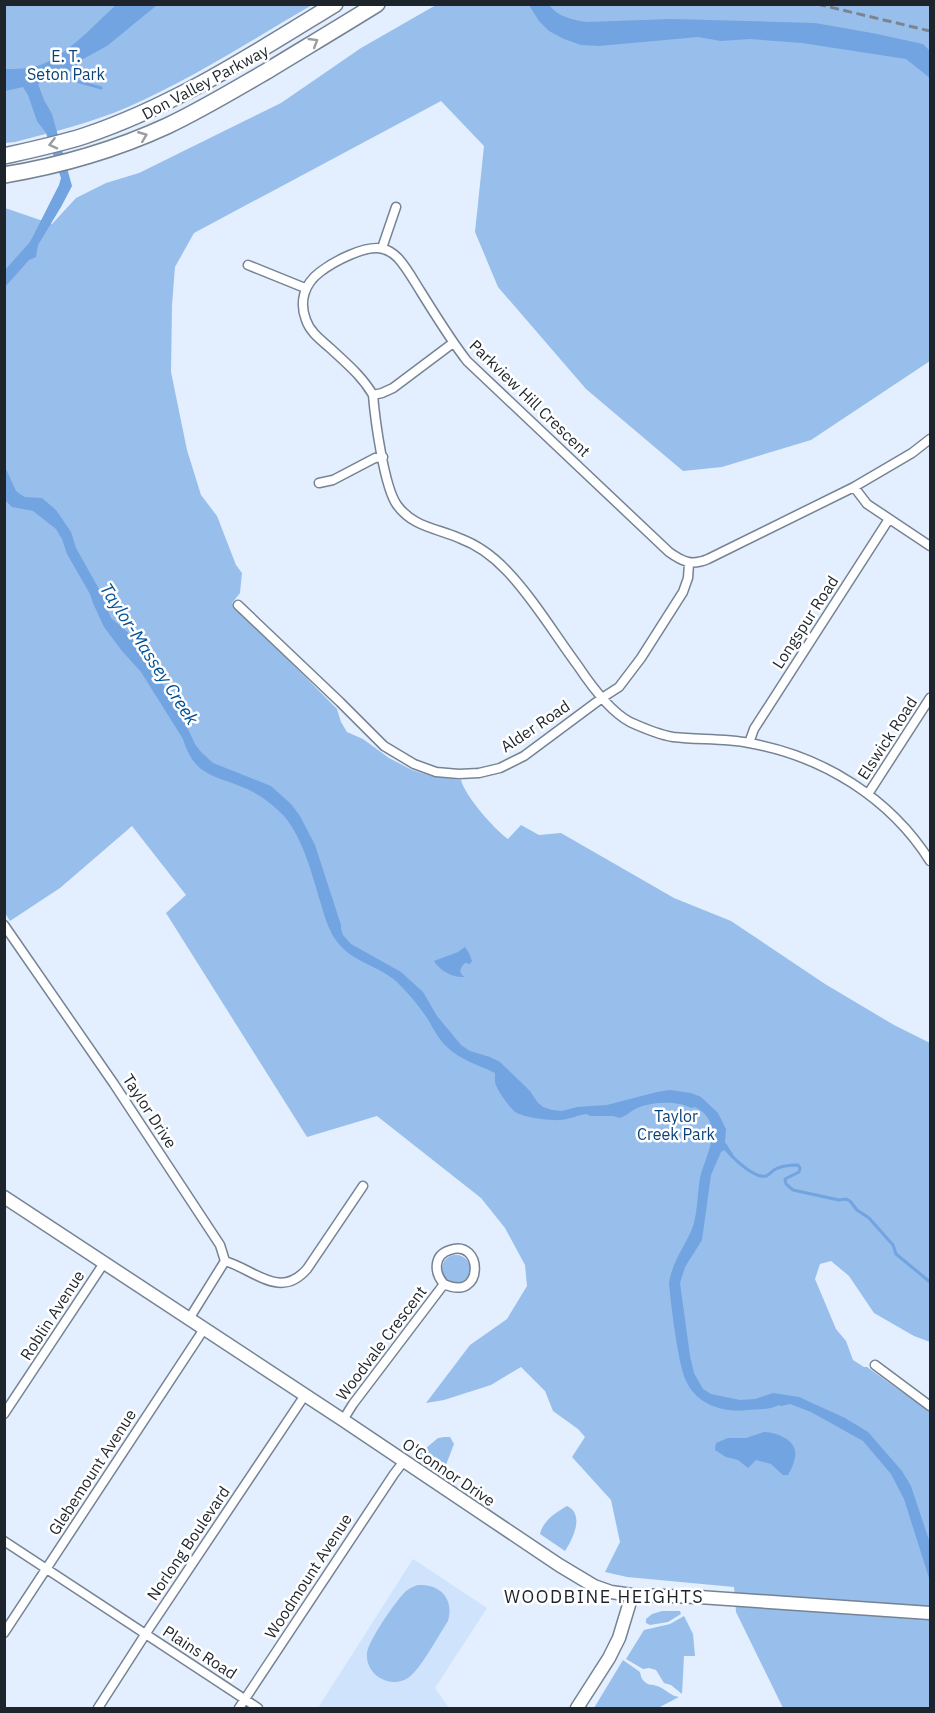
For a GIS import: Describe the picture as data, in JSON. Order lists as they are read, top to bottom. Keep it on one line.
{"streets":{"highway":["Don Valley Parkway"],"main road":["O'Connor Drive"],"street":["Parkview Hill Crescent","Longspur Road","Alder Road","Elswick Road","Taylor Drive","Roblin Avenue","Woodvale Crescent","Glebemount Avenue","Norlong Boulevard","Woodmount Avenue","Plains Road"]},"crossings":[["Parkview Hill Crescent","Alder Road"],["Roblin Avenue","O'Connor Drive"],["Woodvale Crescent","O'Connor Drive"],["Glebemount Avenue","O'Connor Drive"],["Glebemount Avenue","Plains Road"],["O'Connor Drive","Norlong Boulevard"],["O'Connor Drive","Woodmount Avenue"],["Norlong Boulevard","Plains Road"],["Woodmount Avenue","Plains Road"]],"districts":["WOODBINE HEIGHTS"],"water":["Taylor-Massey Creek"],"parks":["E. T. Seton Park","Taylor Creek Park"]}
